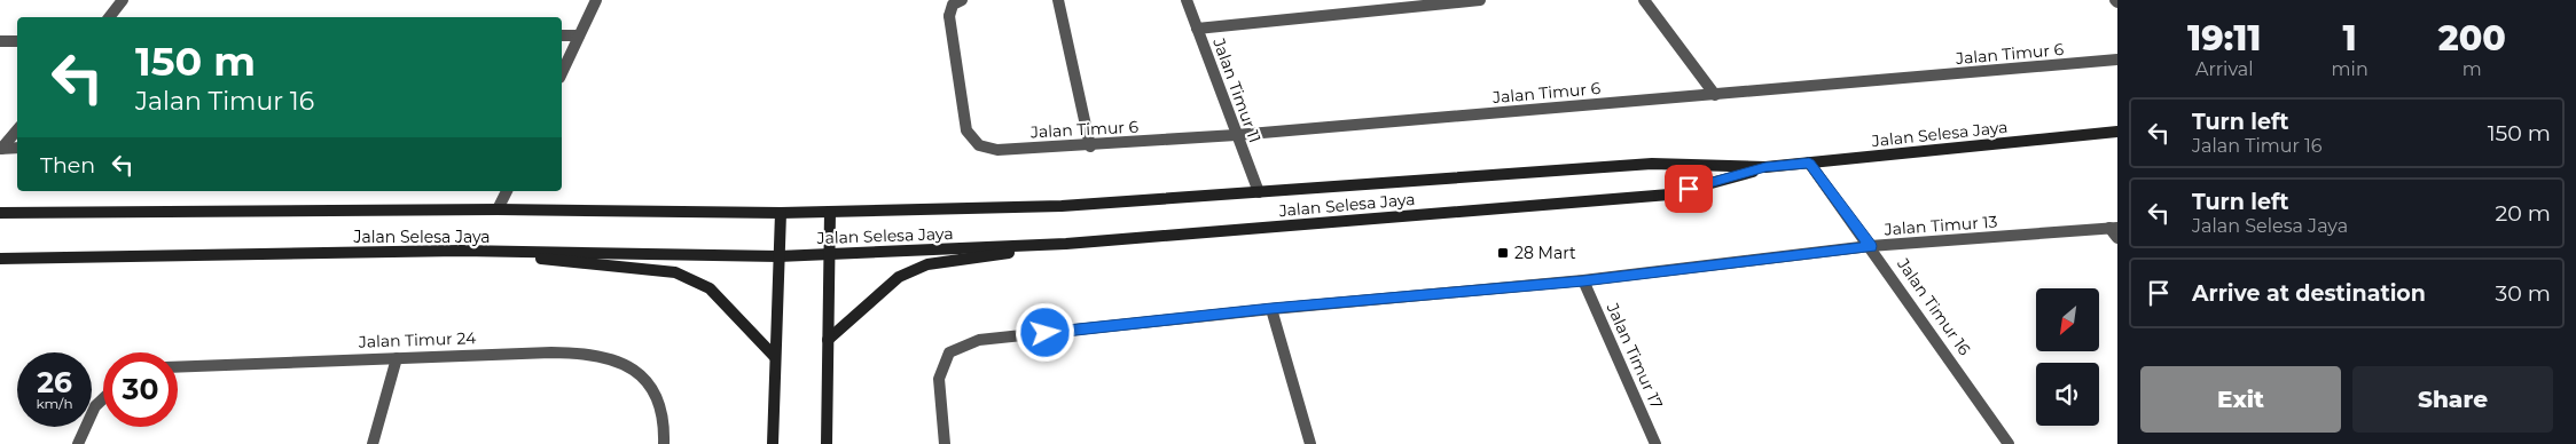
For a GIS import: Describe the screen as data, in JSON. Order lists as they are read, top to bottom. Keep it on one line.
{"streets":{"main road":["Jalan Selesa Jaya"],"street":["Jalan Timur 6","Jalan Timur 11","Jalan Timur 13","Jalan Timur 16","Jalan Timur 24","Jalan Timur 17"]},"crossings":[["Jalan Timur 6","Jalan Timur 11"],["Jalan Timur 11","Jalan Selesa Jaya"],["Jalan Selesa Jaya","Jalan Timur 16"],["Jalan Timur 13","Jalan Timur 16"],["Jalan Timur 13","Jalan Timur 17"]],"places":{"transit":["28 Mart"]},"north":"bottom left","page":{"eta":["19:11","Arrival","1","min","200","m"],"turn":["150 m","Jalan Timur 16"],"list":[{"name":"Turn left","note":"Jalan Timur 16","value":"150 m"},{"name":"Turn left","note":"Jalan Selesa Jaya","value":"20 m"},{"name":"Arrive at destination","value":"30 m"}],"then":"Then","speed":"26 km/h","limit":"30","buttons":["Exit","Share"]}}
